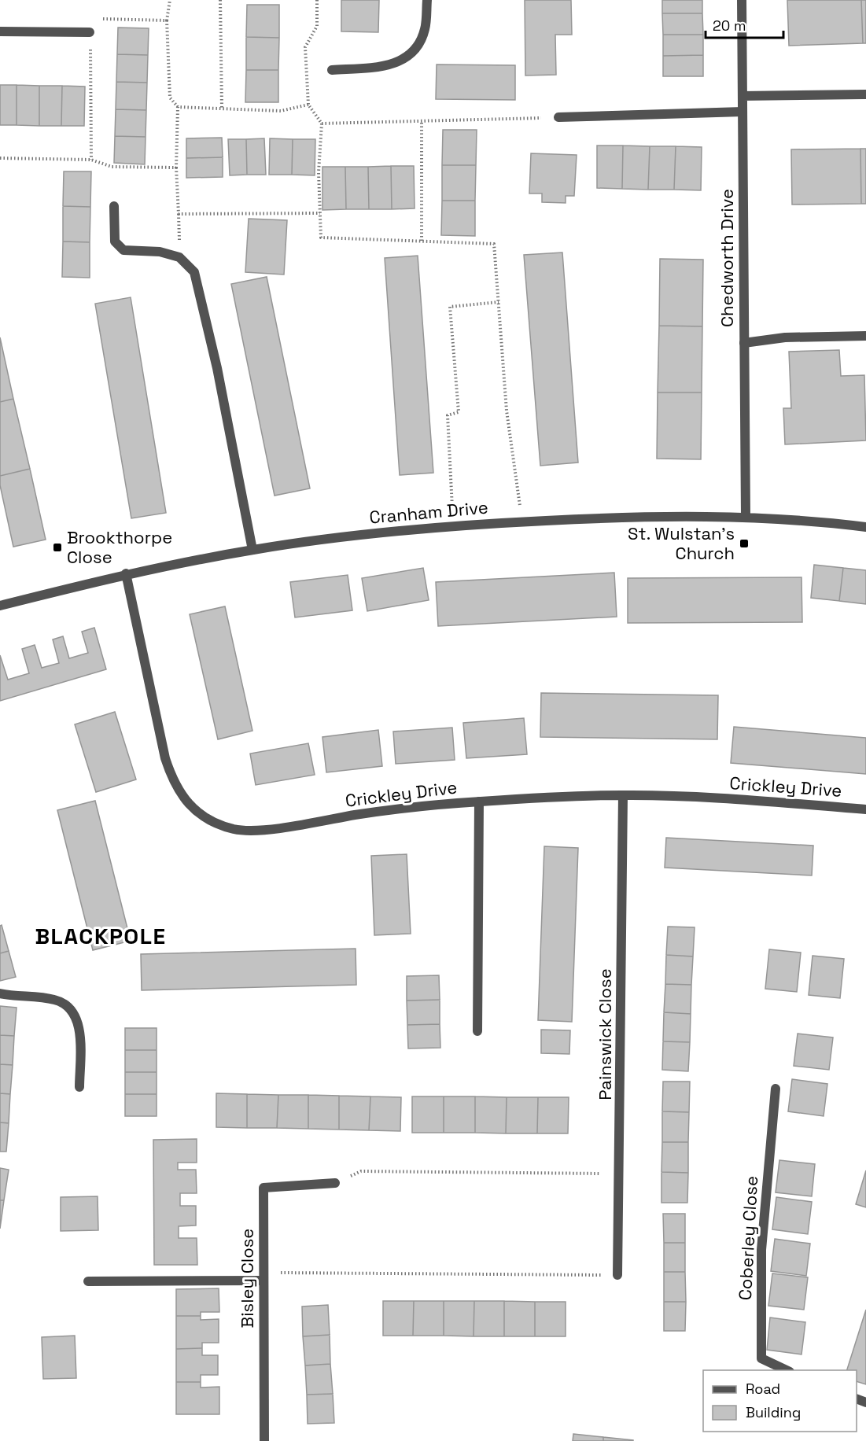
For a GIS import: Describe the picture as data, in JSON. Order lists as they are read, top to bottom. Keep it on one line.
{"streets":{"street":["Chedworth Drive","Cranham Drive","Crickley Drive","Painswick Close","Coberley Close","Bisley Close"]},"crossings":[["Chedworth Drive","Cranham Drive"],["Cranham Drive","Crickley Drive"],["Crickley Drive","Painswick Close"]],"districts":["BLACKPOLE"],"places":{"transit":["St. Wulstan's Church","Brookthorpe Close"]},"legend":["Road","Building"],"scale_bar":"20 m"}
